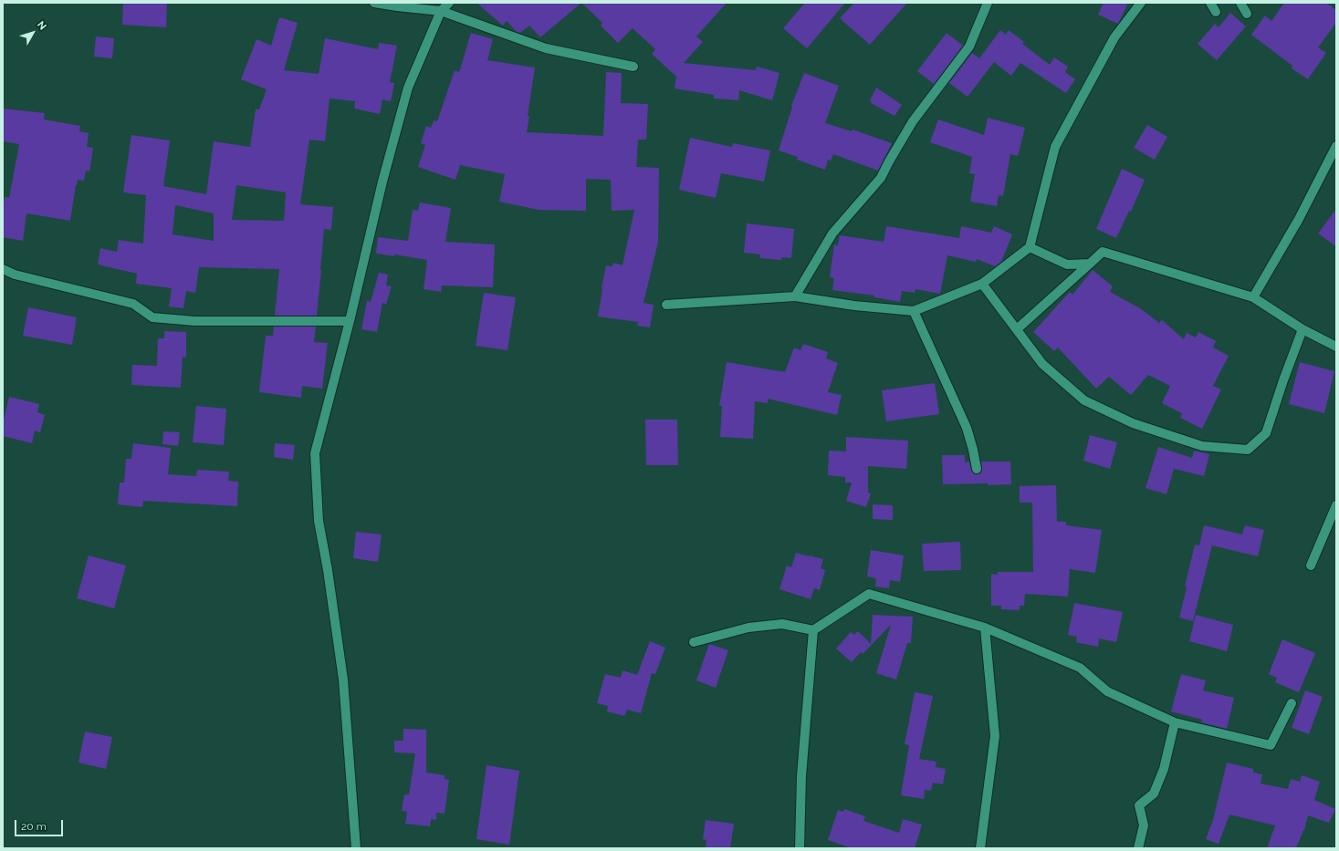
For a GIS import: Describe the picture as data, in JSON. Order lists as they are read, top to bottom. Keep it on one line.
{"scale_bar":"20 m","north":"top right"}
